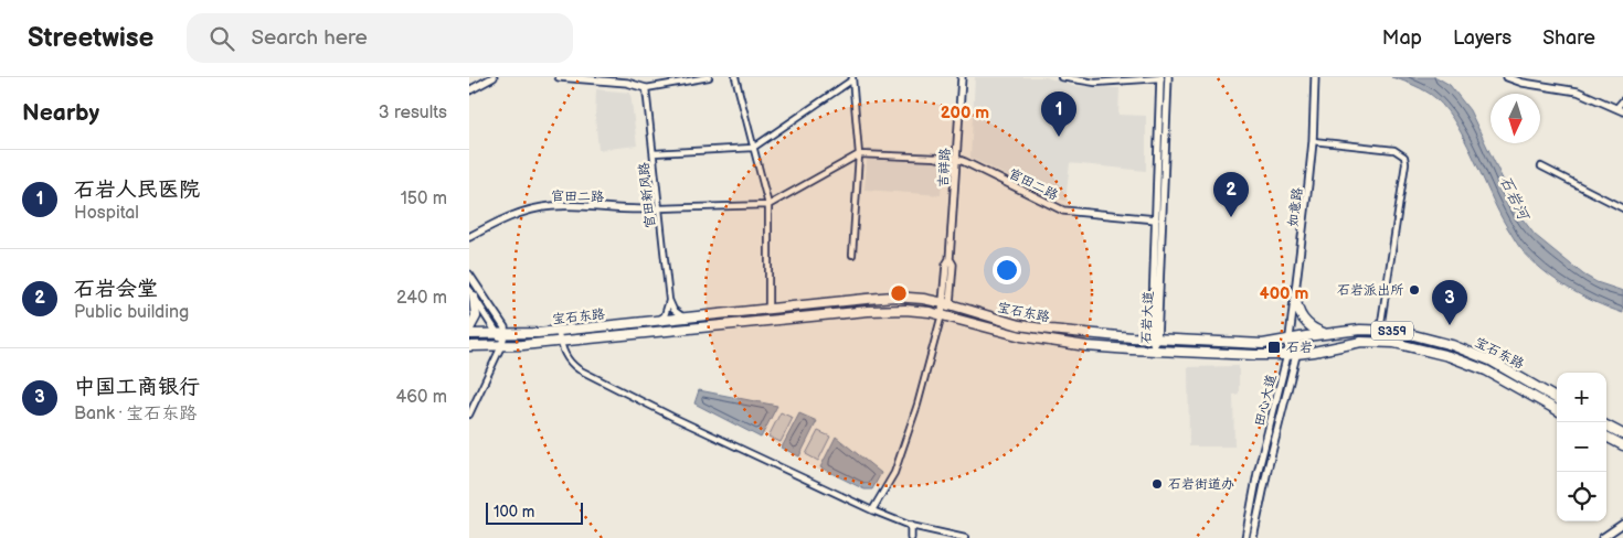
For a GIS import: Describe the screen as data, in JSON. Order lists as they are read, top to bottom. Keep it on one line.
{"streets":{"main road":["宝石东路","S359"],"street":["吉祥路","官田二路","官田新风路","如意路","石岩大道","田心大道"]},"crossings":[["吉祥路","官田二路"],["吉祥路","宝石东路"],["官田二路","官田新风路"],["官田二路","石岩大道"],["如意路","宝石东路"],["如意路","田心大道"],["宝石东路","石岩大道"],["宝石东路","田心大道"]],"water":["石岩河"],"places":{"other":["石岩派出所","石岩街道办"],"transit":["石岩"]},"scale_bar":"100 m","north":"bottom","page":{"header":"Streetwise","search":"Search here","nav":["Map","Layers","Share"],"heading":["Nearby","3 results"],"pins":["1","2","3"],"list":[{"mark":"1","name":"石岩人民医院","note":"Hospital","value":"150 m"},{"mark":"2","name":"石岩会堂","note":"Public building","value":"240 m"},{"mark":"3","name":"中国工商银行","note":"Bank · 宝石东路","value":"460 m"}],"map_buttons":["+","−"],"scale":"100 m"},"rings":["200 m","400 m"]}
